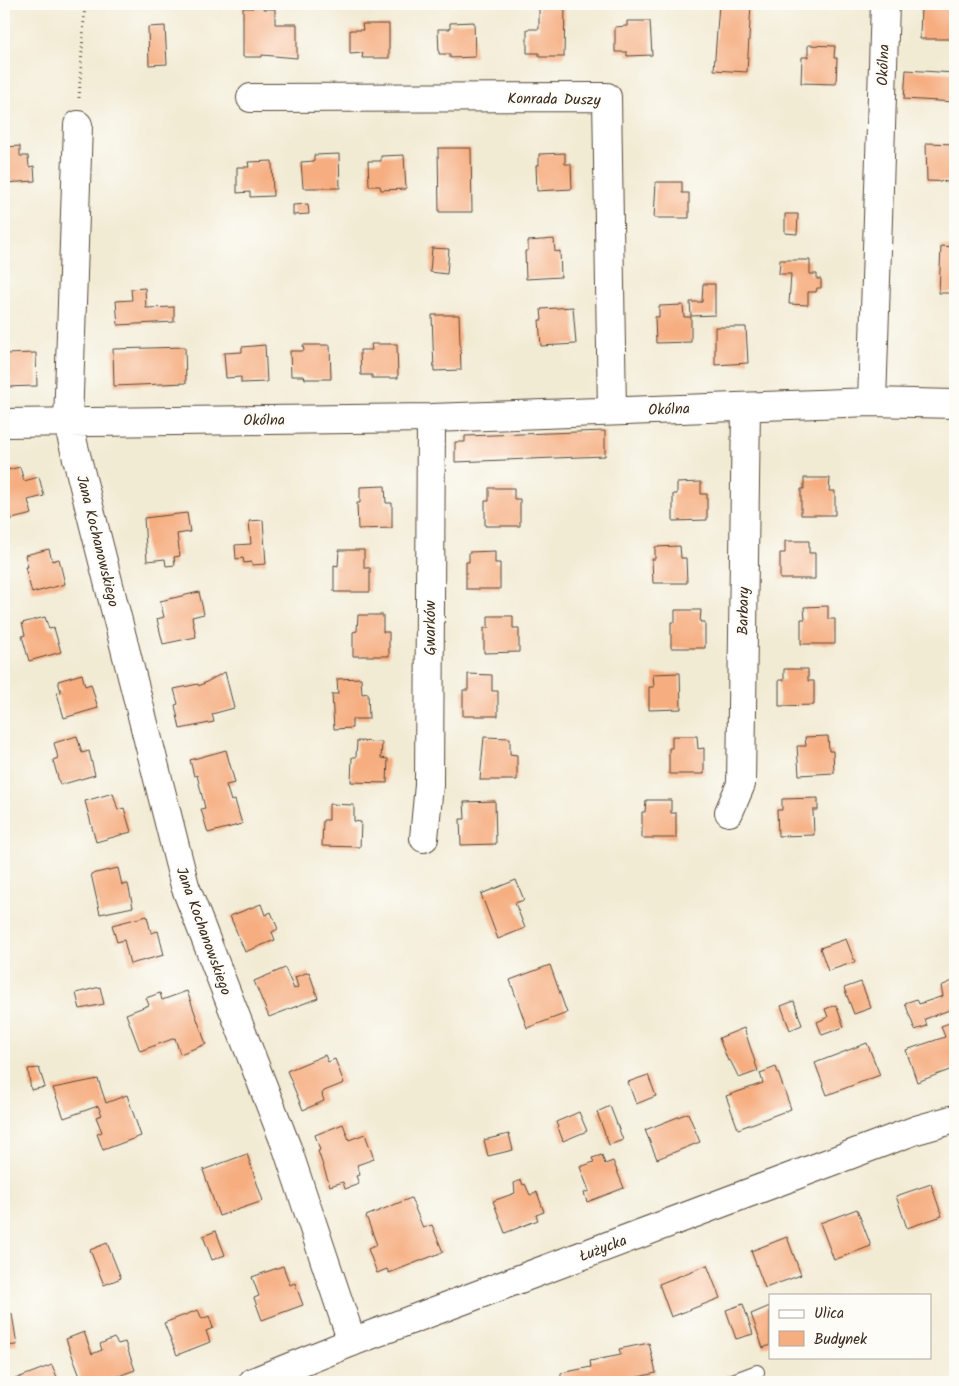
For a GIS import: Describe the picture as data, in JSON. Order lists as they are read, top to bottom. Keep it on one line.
{"streets":{"street":["Okólna","Konrada Duszy","Jana Kochanowskiego","Barbary","Gwarków","Łużycka"]},"crossings":[["Okólna","Konrada Duszy"],["Okólna","Jana Kochanowskiego"],["Okólna","Barbary"],["Okólna","Gwarków"],["Jana Kochanowskiego","Łużycka"]],"legend":["Ulica","Budynek"]}
